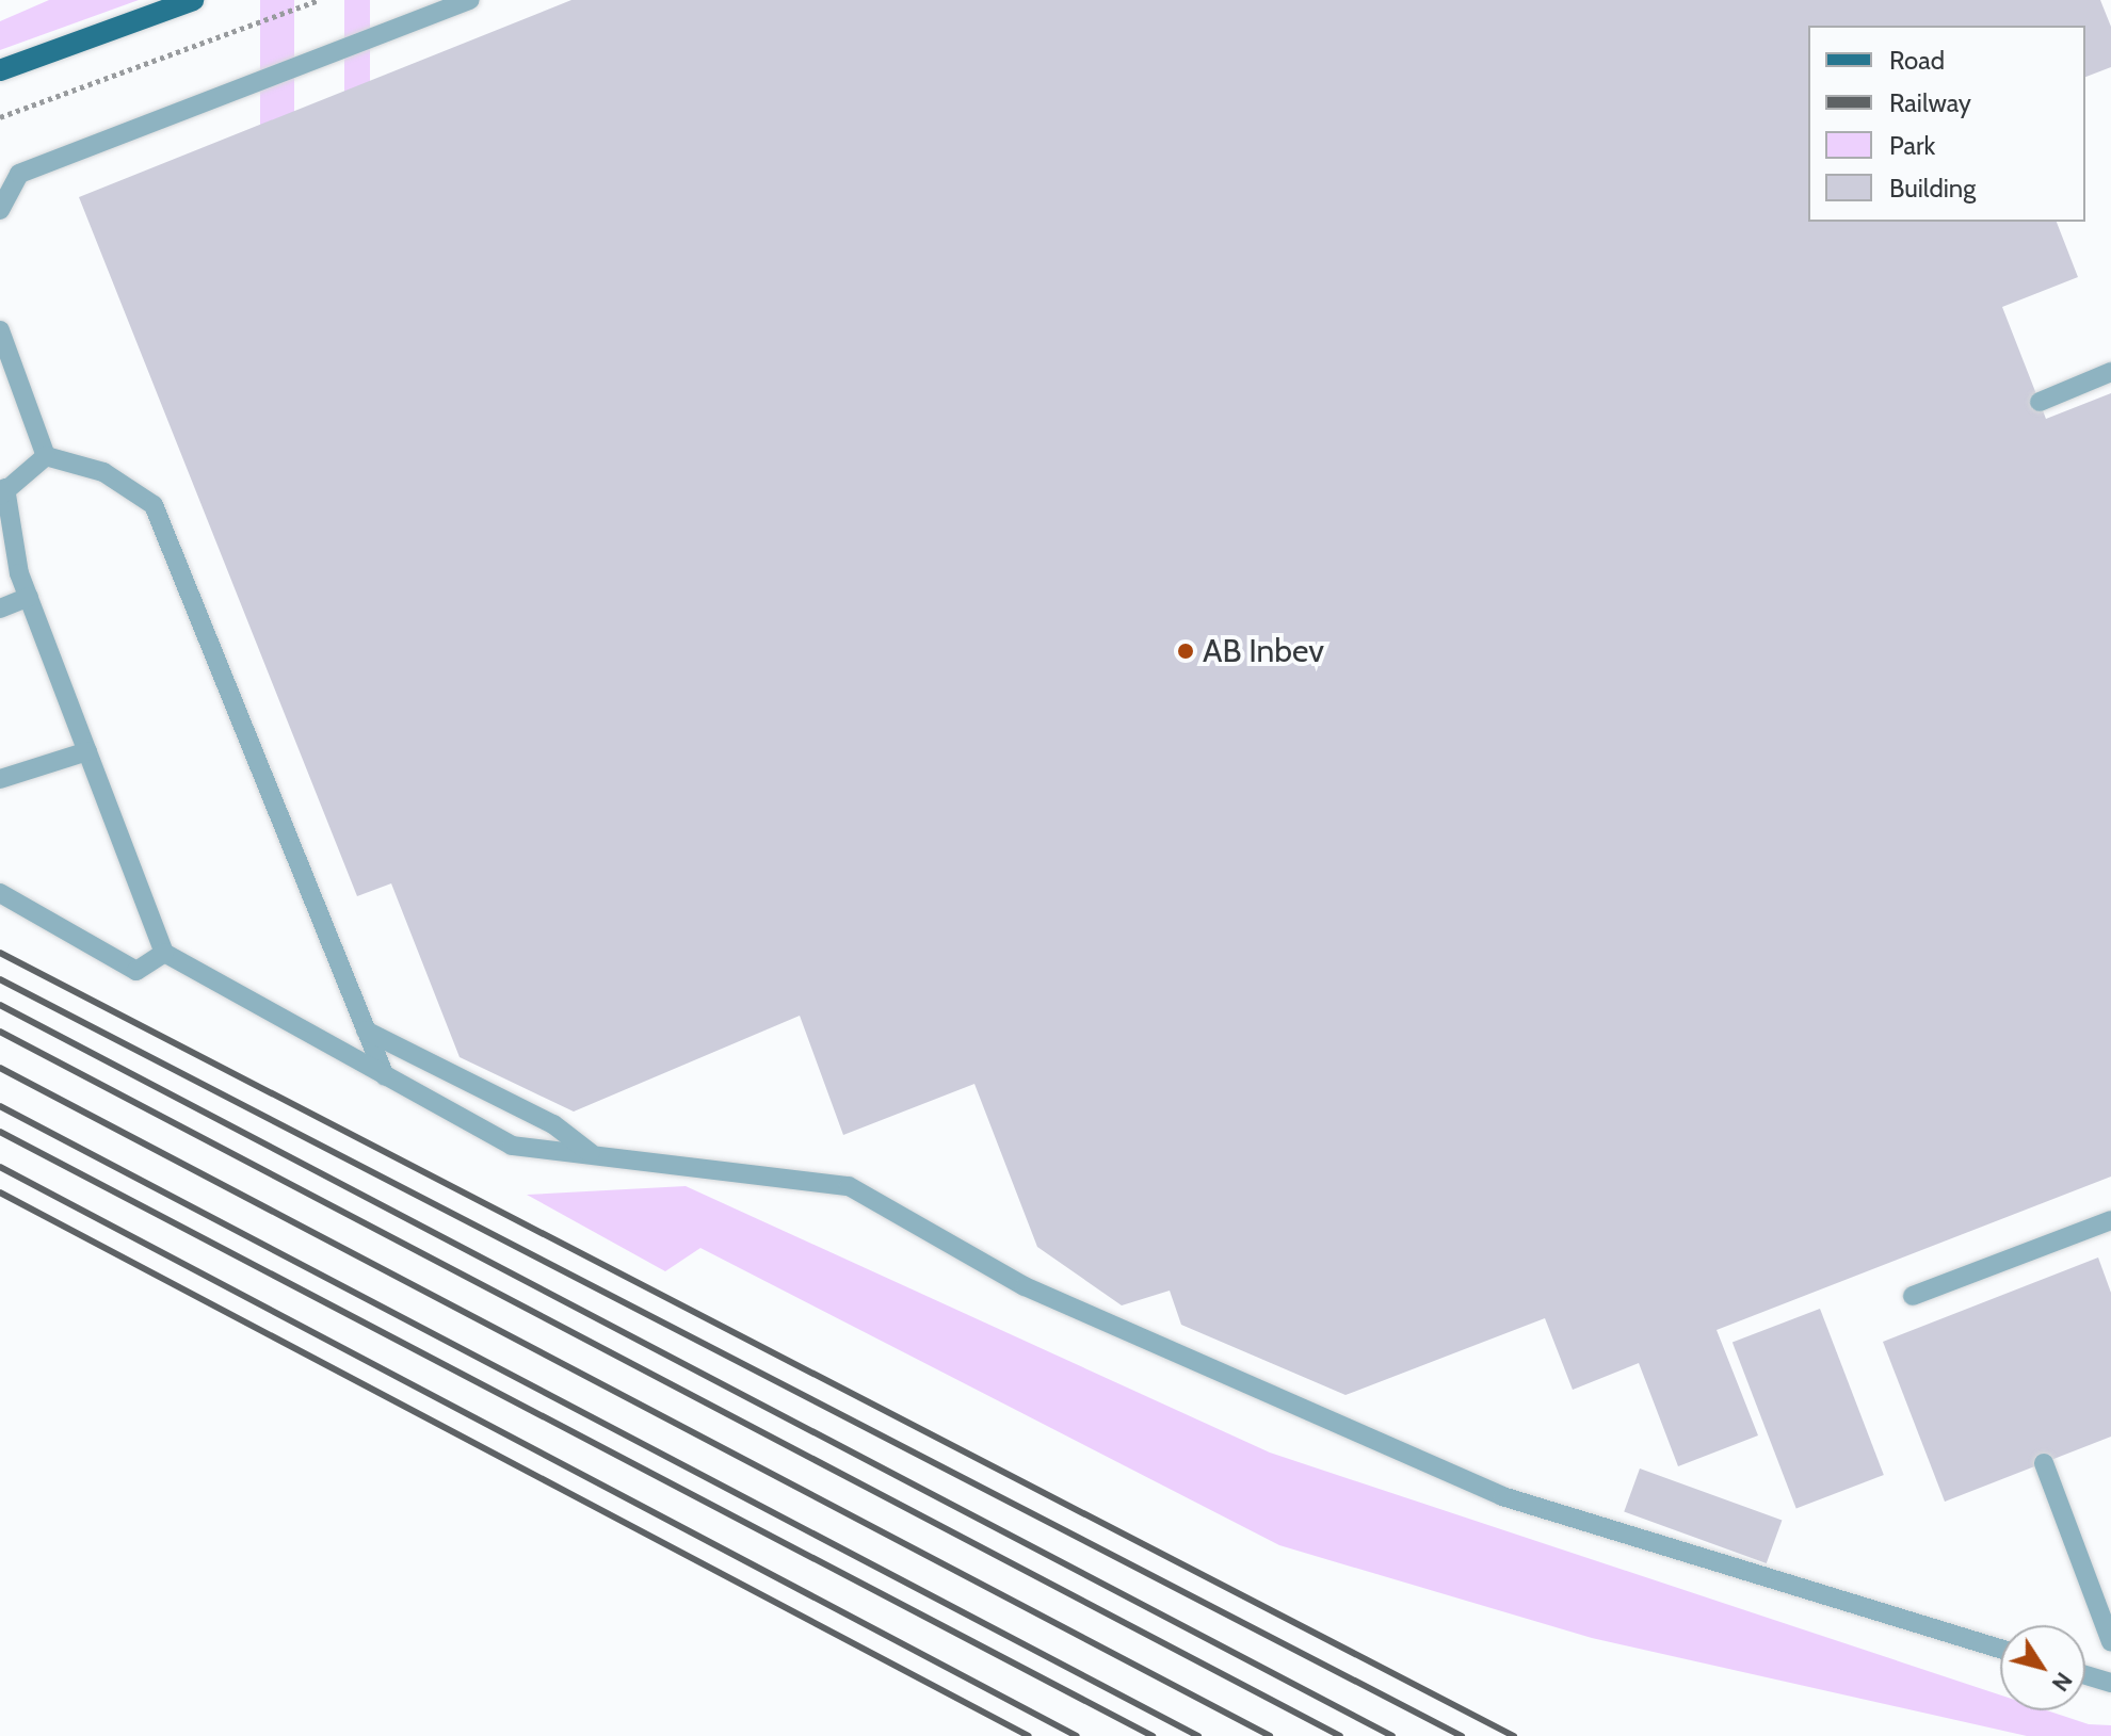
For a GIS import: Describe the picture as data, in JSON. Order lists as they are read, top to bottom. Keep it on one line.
{"places":["AB Inbev"],"legend":["Road","Railway","Park","Building"],"north":"bottom right"}
